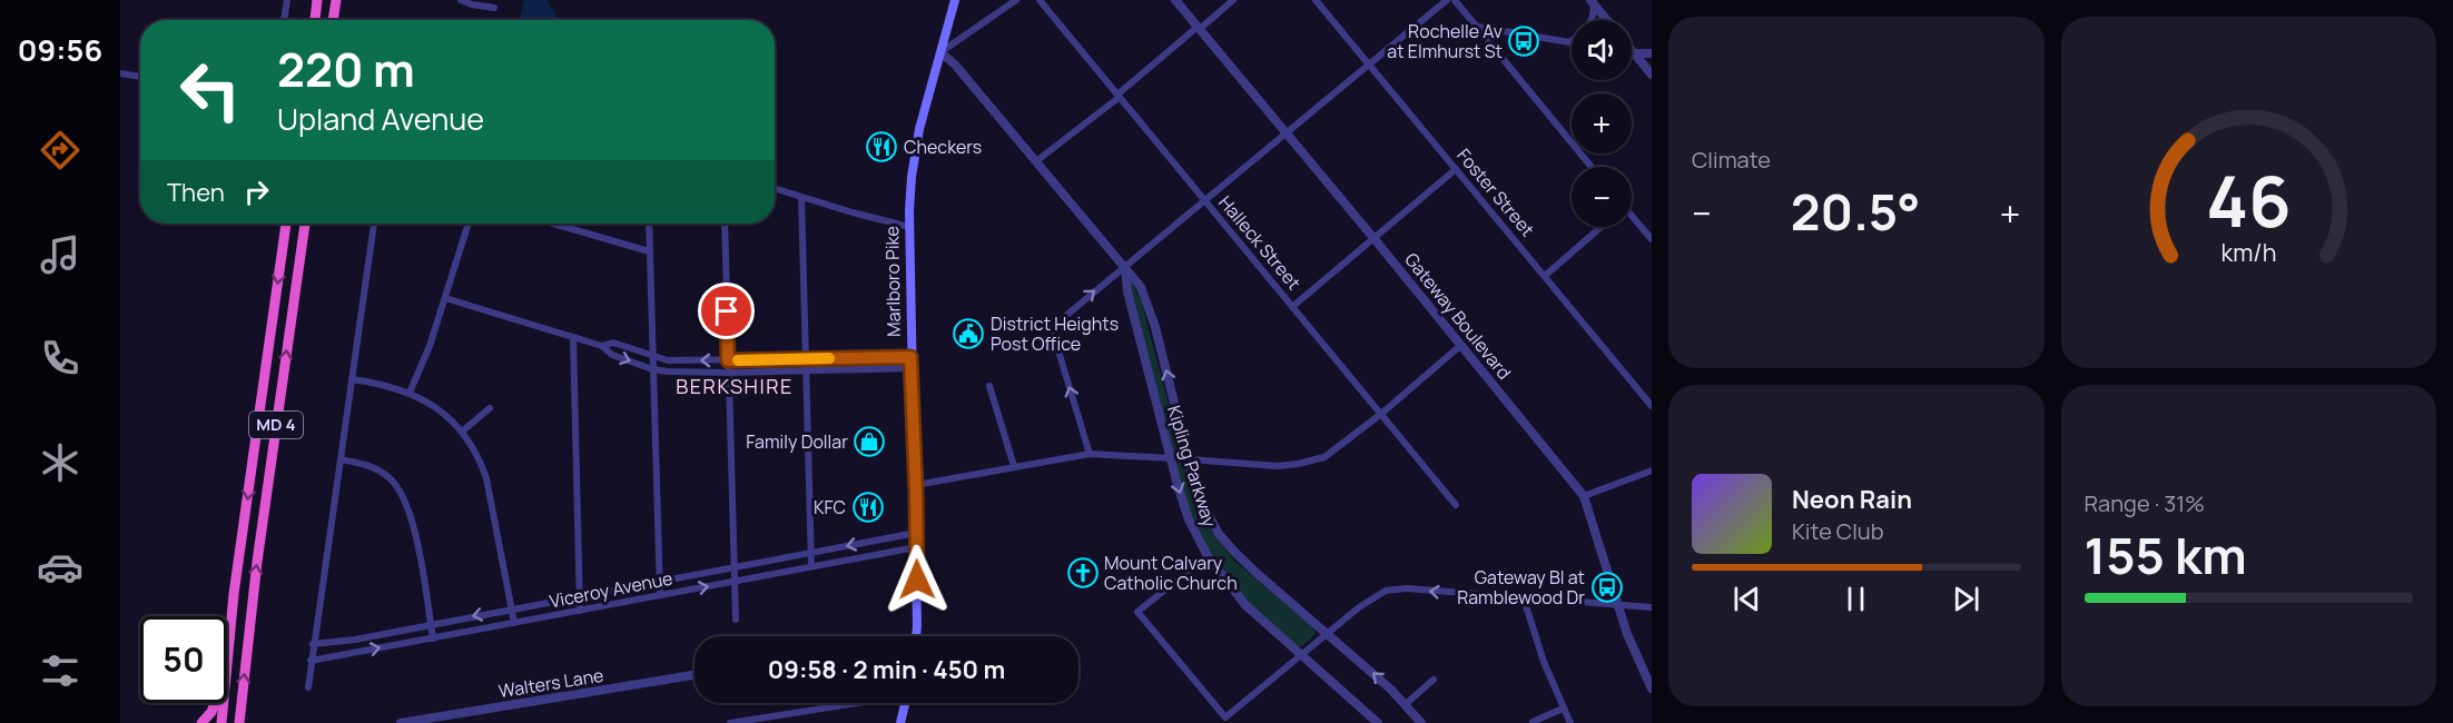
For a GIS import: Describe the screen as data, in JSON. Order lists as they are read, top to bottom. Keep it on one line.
{"streets":{"highway":["MD 4"],"main road":["Marlboro Pike"],"street":["Foster Street","Halleck Street","Gateway Boulevard","Kipling Parkway","Viceroy Avenue","Walters Lane"]},"crossings":[["Marlboro Pike","Kipling Parkway"],["Marlboro Pike","Viceroy Avenue"]],"districts":["BERKSHIRE"],"places":{"bus stop":["Rochelle Av at Elmhurst St","Gateway Bl at Ramblewood Dr"],"restaurant":["Checkers","KFC"],"public building":["District Heights Post Office"],"shop":["Family Dollar"],"church":["Mount Calvary Catholic Church"]},"page":{"tabs":"09:56","tile":["Climate",["Range · 31%","155 km"]],"map_buttons":["+","−"],"turn":["220 m","Upland Avenue"],"then":"Then","heat":["−","20.5°","+"],"song":["Neon Rain","Kite Club"],"limit":"50","trip":"09:58 · 2 min · 450 m","gauge":["46","km/h"]}}
